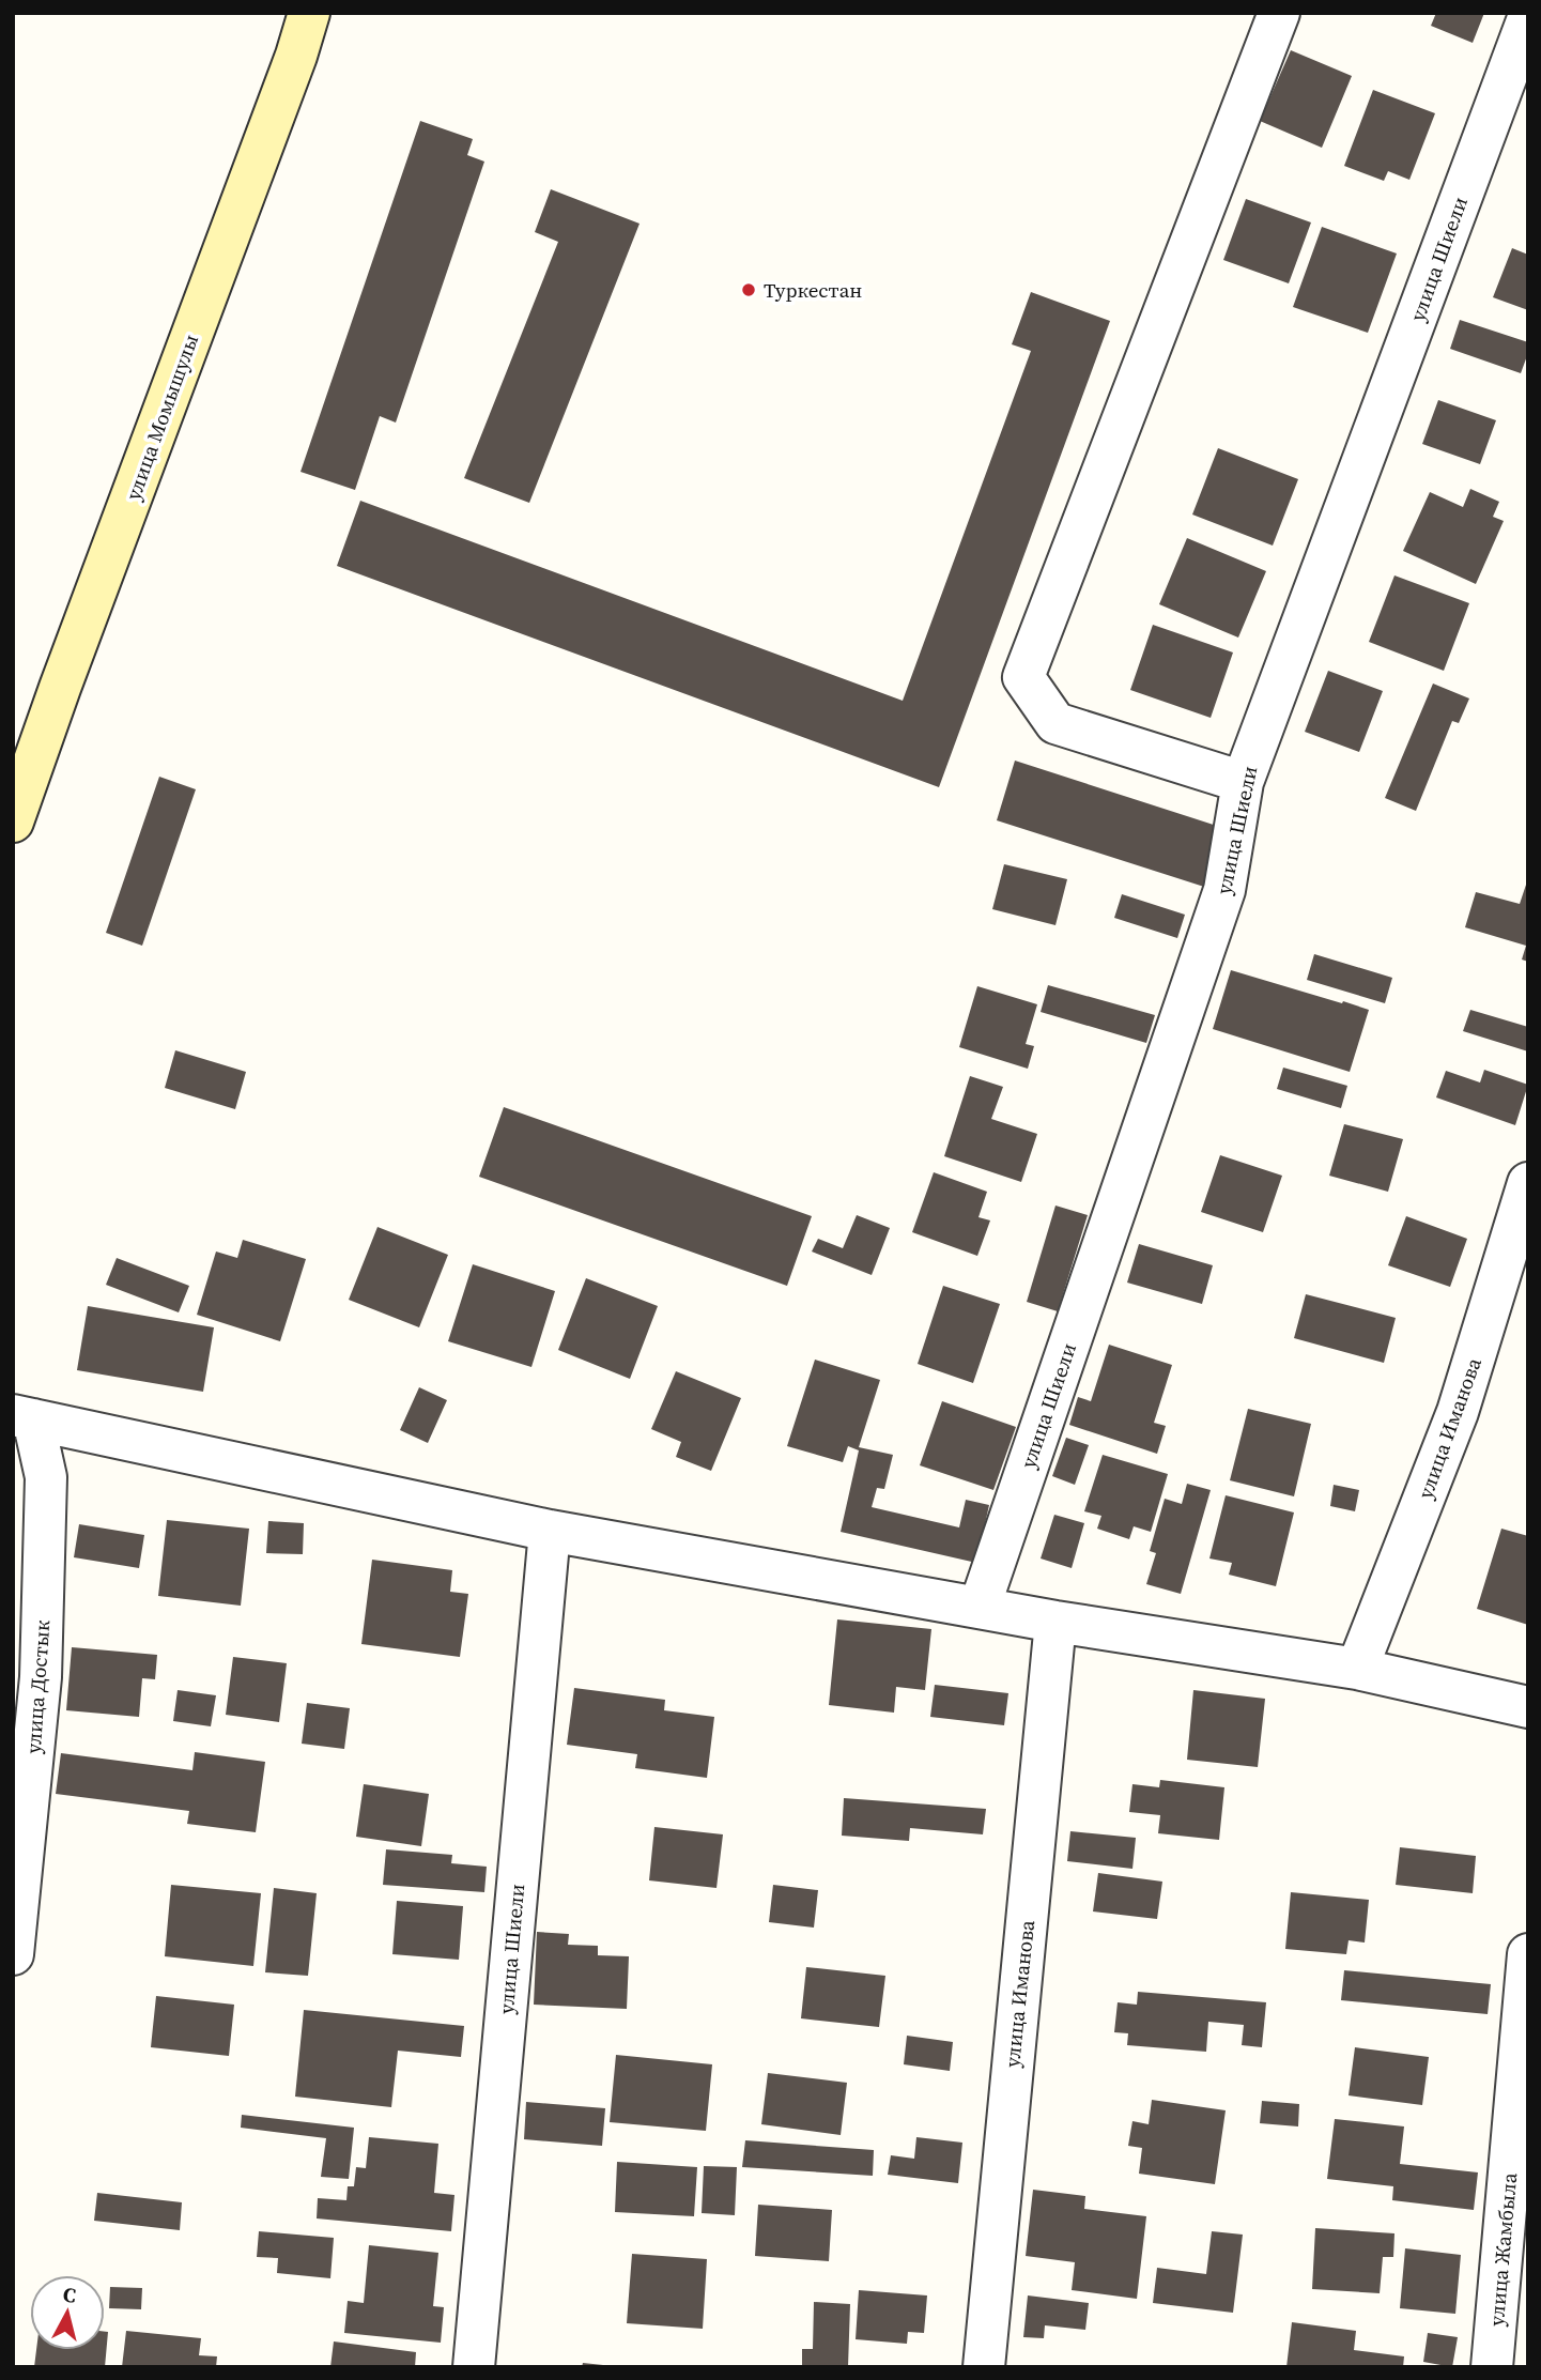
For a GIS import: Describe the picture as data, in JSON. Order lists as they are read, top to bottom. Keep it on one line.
{"streets":{"street":["улица Шиели","улица Момышулы","улица Иманова","улица Достык","улица Жамбыла"]},"places":["Туркестан"],"north":"top"}
